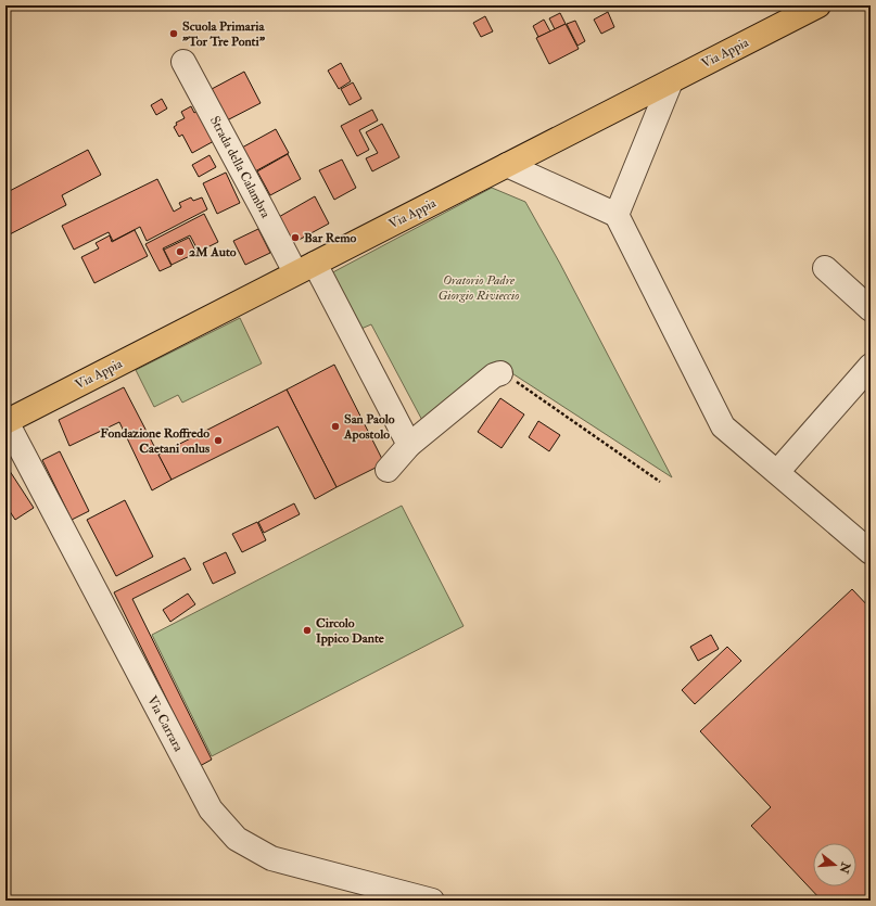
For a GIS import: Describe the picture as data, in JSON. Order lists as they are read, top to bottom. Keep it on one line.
{"streets":{"main road":["Via Appia"],"street":["Strada della Calambra","Via Carrara"]},"crossings":[["Via Appia","Strada della Calambra"],["Via Appia","Via Carrara"]],"parks":["Oratorio Padre Giorgio Rivieccio"],"places":["Scuola Primaria \"Tor Tre Ponti\"","Bar Remo","2M Auto","San Paolo Apostolo","Fondazione Roffredo Caetani onlus","Circolo Ippico Dante"],"north":"right"}
